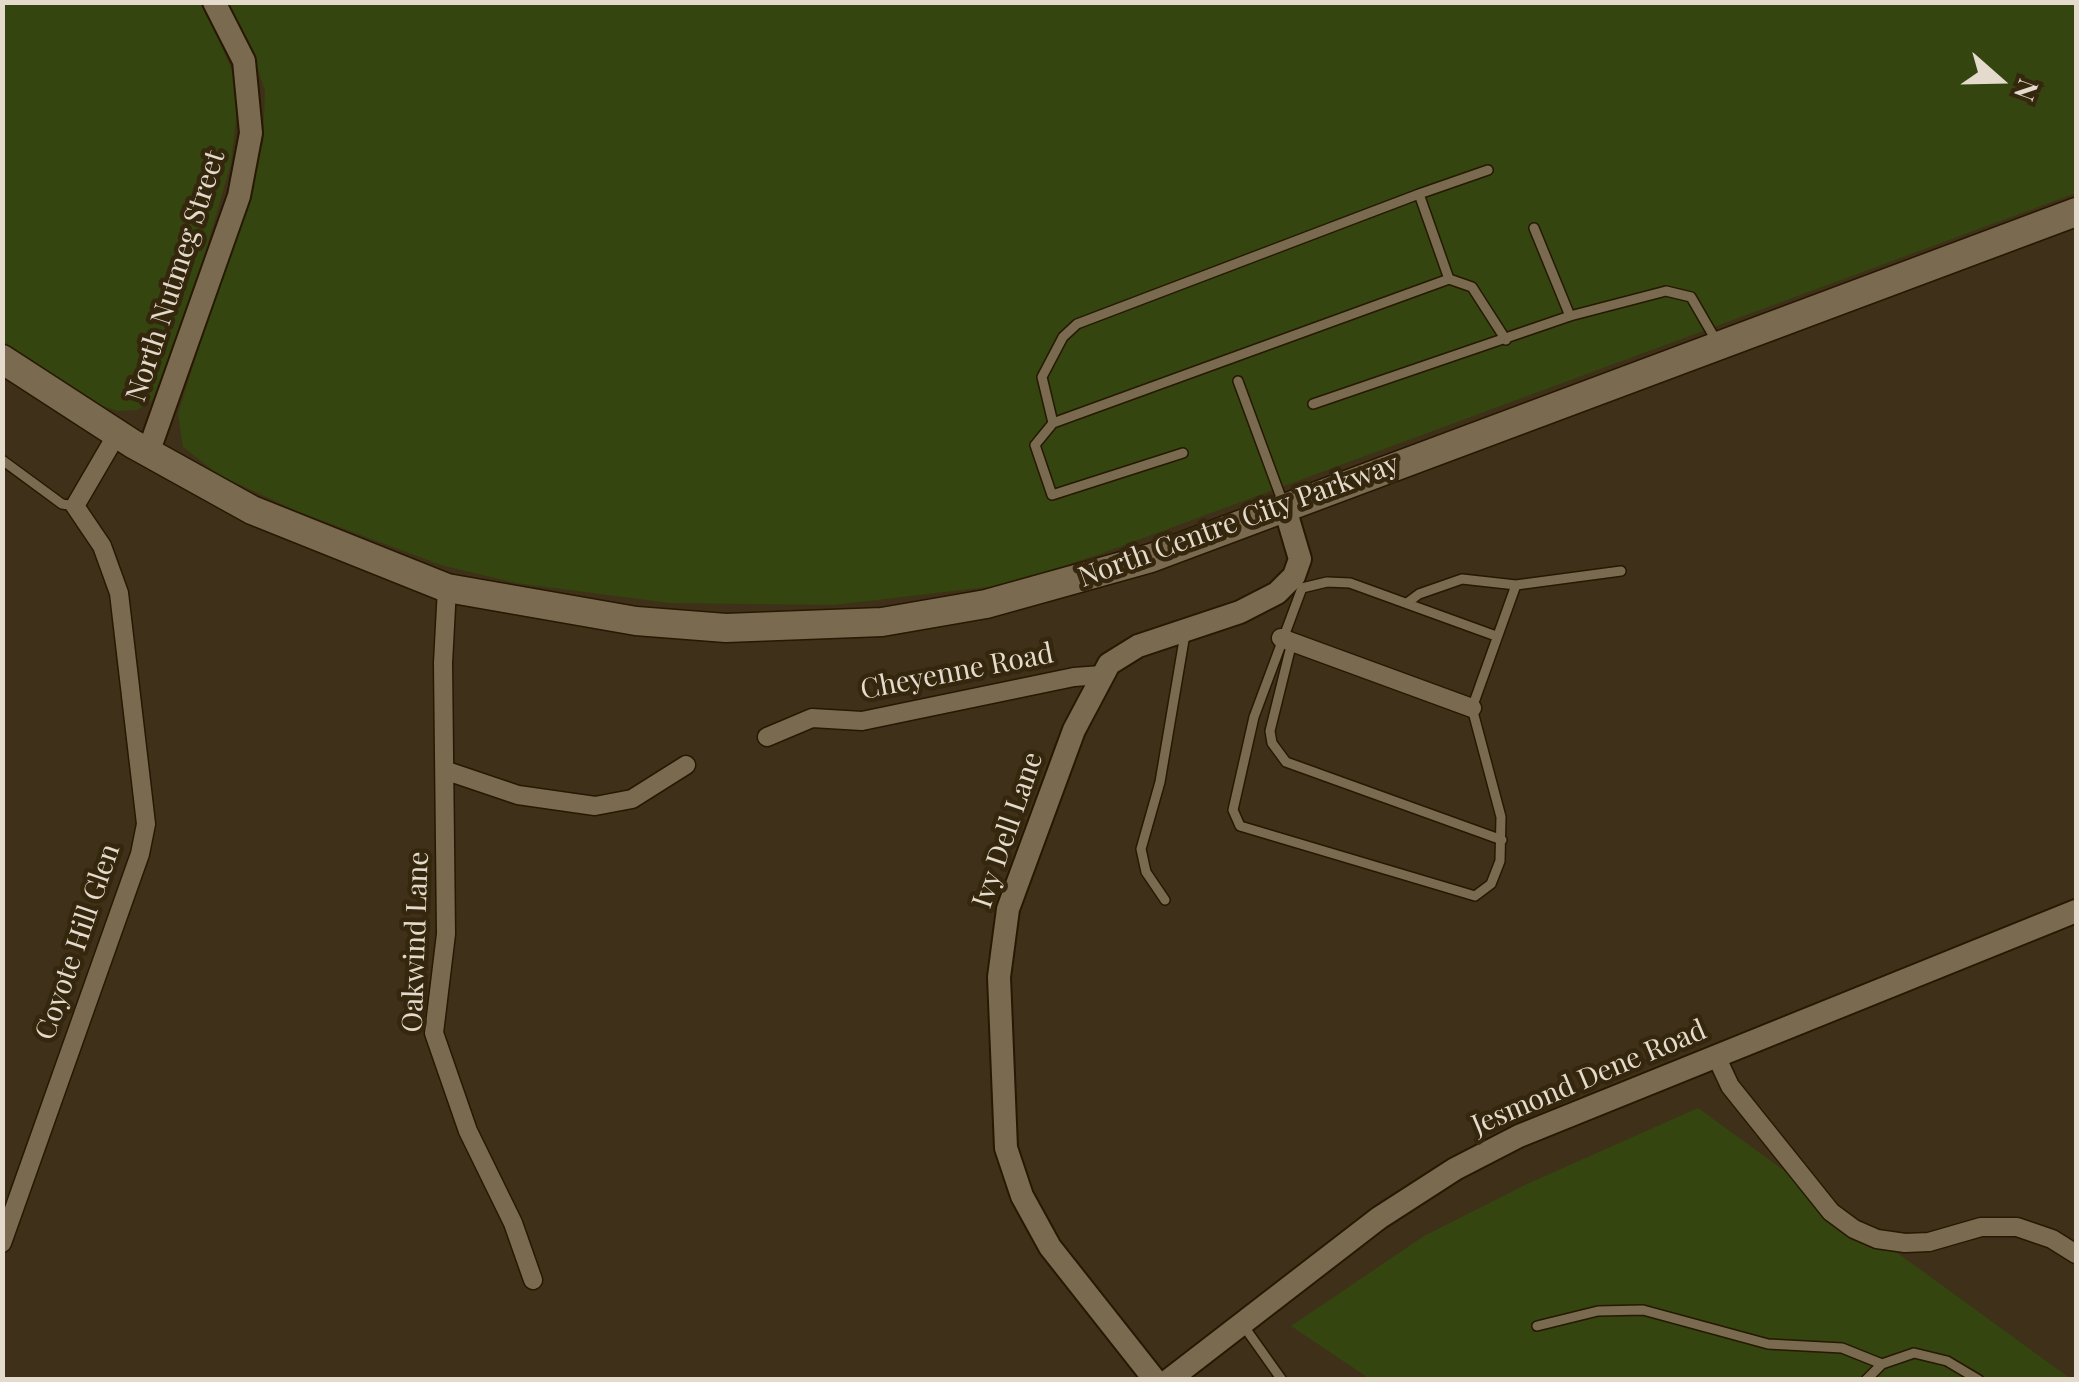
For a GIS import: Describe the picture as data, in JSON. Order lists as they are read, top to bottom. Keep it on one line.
{"streets":{"main road":["North Centre City Parkway"],"street":["North Nutmeg Street","Cheyenne Road","Ivy Dell Lane","Coyote Hill Glen","Oakwind Lane","Jesmond Dene Road"]},"crossings":[["North Nutmeg Street","North Centre City Parkway"],["North Centre City Parkway","Oakwind Lane"],["Cheyenne Road","Ivy Dell Lane"]],"north":"right"}
